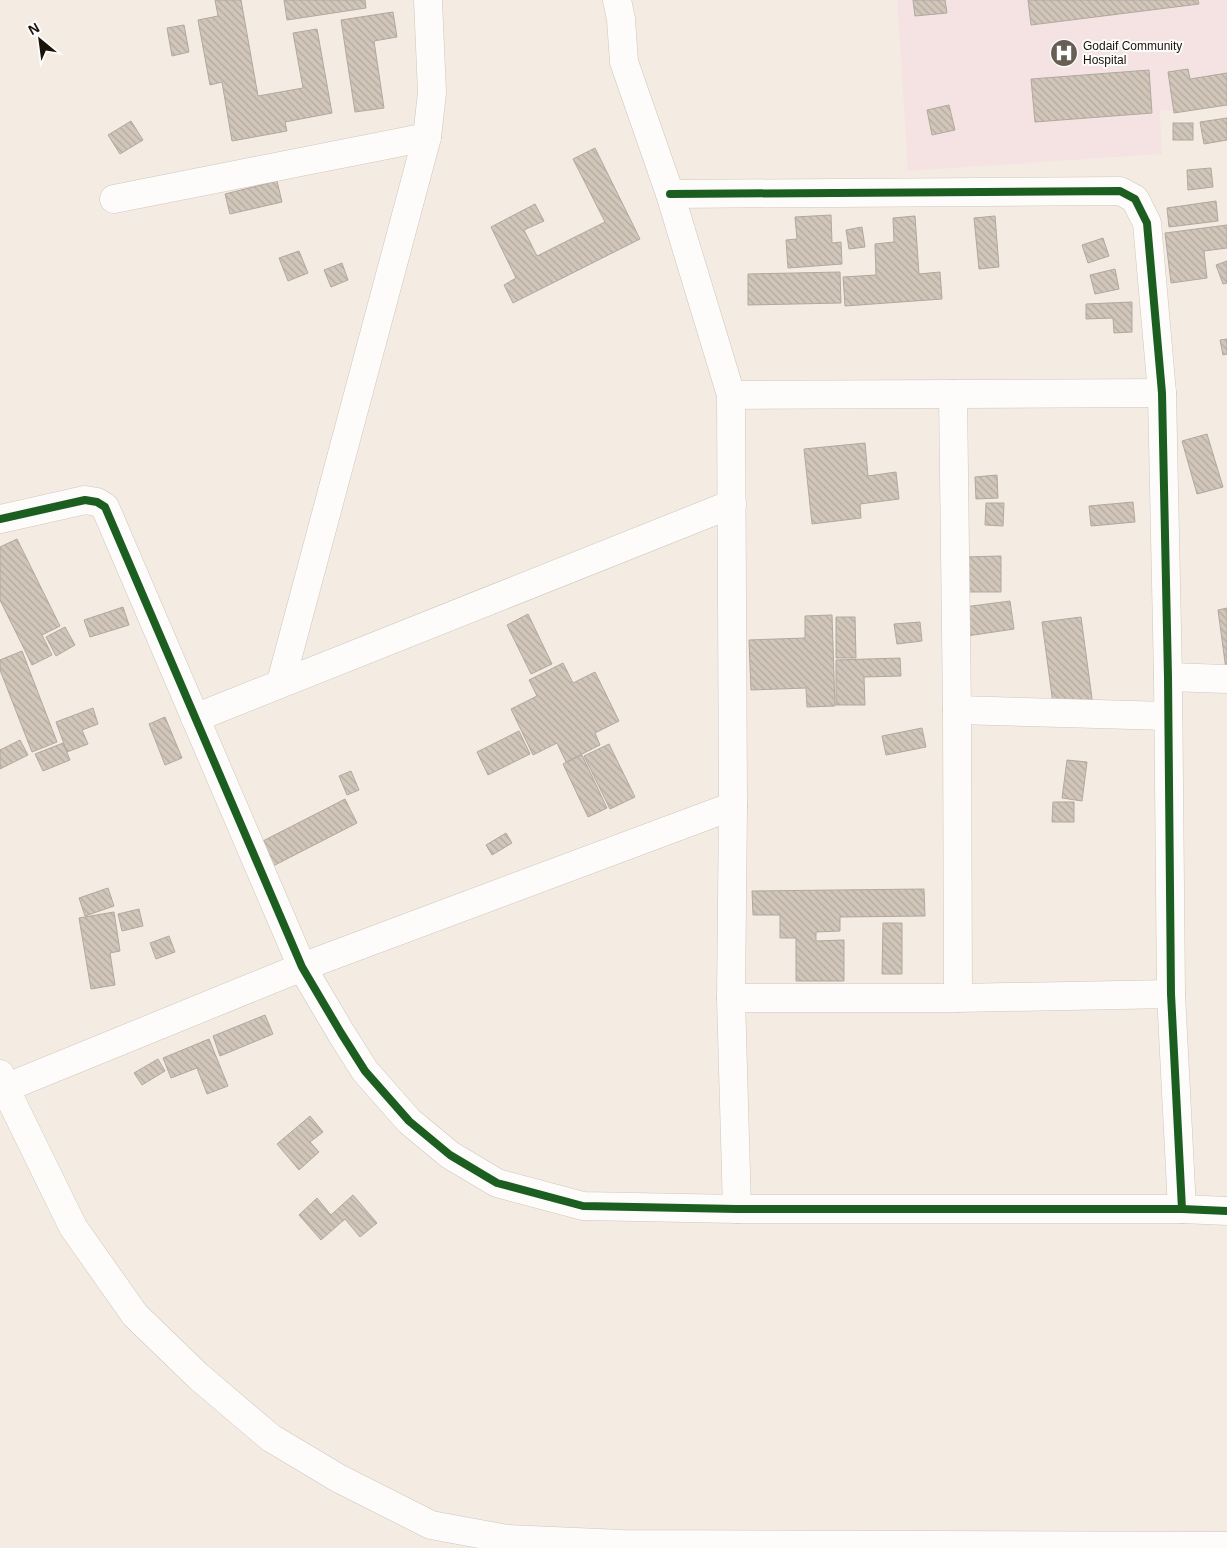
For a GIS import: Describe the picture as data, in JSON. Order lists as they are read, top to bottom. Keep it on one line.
{"places":{"hospital":["Godaif Community Hospital"]},"north":"top left"}
